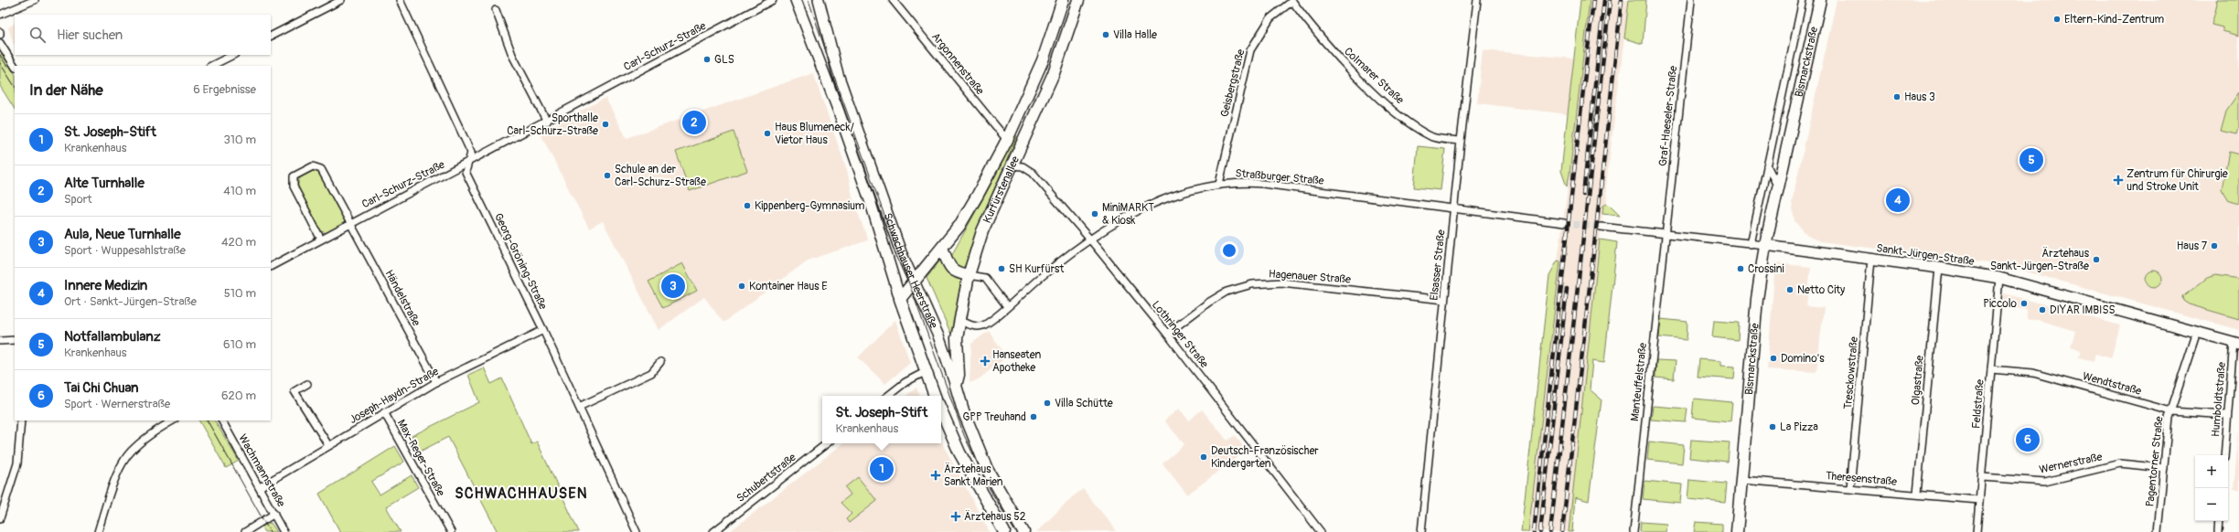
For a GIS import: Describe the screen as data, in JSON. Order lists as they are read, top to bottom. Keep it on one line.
{"streets":{"main road":["Bismarckstraße","Kurfürstenallee","Sankt-Jürgen-Straße","Schwachhauser Heerstraße"],"street":["Carl-Schurz-Straße","Argonnenstraße","Colmarer Straße","Geisbergstraße","Graf-Haeseler-Straße","Straßburger Straße","Georg-Gröning-Straße","Elsasser Straße","Hagenauer Straße","Händelstraße","Lothringer Straße","Tresckowstraße","Olgastraße","Manteuffelstraße","Wendtstraße","Joseph-Haydn-Straße","Humboldtstraße","Feldstraße","Max-Reger-Straße","Pagentorner Straße","Wernerstraße","Wachmannstraße","Schubertstraße","Theresenstraße"]},"crossings":[["Carl-Schurz-Straße","Georg-Gröning-Straße"],["Carl-Schurz-Straße","Händelstraße"],["Bismarckstraße","Sankt-Jürgen-Straße"],["Bismarckstraße","Theresenstraße"],["Argonnenstraße","Kurfürstenallee"],["Colmarer Straße","Geisbergstraße"],["Colmarer Straße","Elsasser Straße"],["Geisbergstraße","Straßburger Straße"],["Graf-Haeseler-Straße","Sankt-Jürgen-Straße"],["Graf-Haeseler-Straße","Manteuffelstraße"],["Straßburger Straße","Kurfürstenallee"],["Straßburger Straße","Elsasser Straße"],["Straßburger Straße","Lothringer Straße"],["Kurfürstenallee","Schwachhauser Heerstraße"],["Kurfürstenallee","Lothringer Straße"],["Sankt-Jürgen-Straße","Tresckowstraße"],["Sankt-Jürgen-Straße","Olgastraße"],["Sankt-Jürgen-Straße","Manteuffelstraße"],["Sankt-Jürgen-Straße","Humboldtstraße"],["Sankt-Jürgen-Straße","Feldstraße"],["Sankt-Jürgen-Straße","Pagentorner Straße"],["Georg-Gröning-Straße","Joseph-Haydn-Straße"],["Elsasser Straße","Hagenauer Straße"],["Hagenauer Straße","Lothringer Straße"],["Händelstraße","Joseph-Haydn-Straße"],["Tresckowstraße","Theresenstraße"],["Olgastraße","Theresenstraße"],["Wendtstraße","Humboldtstraße"],["Wendtstraße","Feldstraße"],["Wendtstraße","Pagentorner Straße"],["Joseph-Haydn-Straße","Max-Reger-Straße"],["Joseph-Haydn-Straße","Wachmannstraße"],["Feldstraße","Wernerstraße"],["Feldstraße","Theresenstraße"],["Pagentorner Straße","Wernerstraße"]],"districts":["SCHWACHHAUSEN"],"places":{"other":["Eltern-Kind-Zentrum","Villa Halle","GLS","Haus 3","Sporthalle Carl-Schurz-Straße","Haus Blumeneck/ Vietor Haus","Schule an der Carl-Schurz-Straße","Kippenberg-Gymnasium","MiniMARKT & Kiosk","Haus 7","Ärztehaus Sankt-Jürgen-Straße","SH Kurfürst","Crossini","Kontainer Haus E","Netto City","Piccolo","DIYAR IMBISS","Domino's","Villa Schütte","GPP Treuhand","La Pizza","Deutsch-Französischer Kindergarten"],"health":["Zentrum für Chirurgie und Stroke Unit","Hanseaten Apotheke","Ärztehaus Sankt Marien","Ärztehaus 52"]},"page":{"search":"Hier suchen","heading":["In der Nähe","6 Ergebnisse"],"pins":["2","5","4","3","6","1"],"list":[{"mark":"1","name":"St. Joseph-Stift","note":"Krankenhaus","value":"310 m"},{"mark":"2","name":"Alte Turnhalle","note":"Sport","value":"410 m"},{"mark":"3","name":"Aula, Neue Turnhalle","note":"Sport · Wuppesahlstraße","value":"420 m"},{"mark":"4","name":"Innere Medizin","note":"Ort · Sankt-Jürgen-Straße","value":"510 m"},{"mark":"5","name":"Notfallambulanz","note":"Krankenhaus","value":"610 m"},{"mark":"6","name":"Tai Chi Chuan","note":"Sport · Wernerstraße","value":"620 m"}],"popup":["St. Joseph-Stift","Krankenhaus"],"map_buttons":["+","−"]}}
